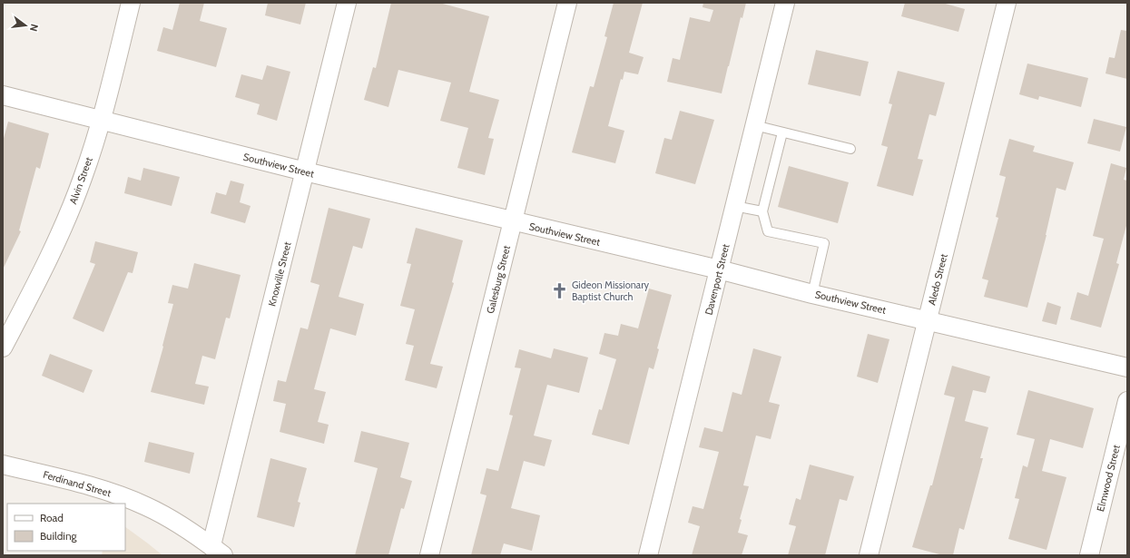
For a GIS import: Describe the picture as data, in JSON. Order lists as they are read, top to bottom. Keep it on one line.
{"streets":{"street":["Southview Street","Alvin Street","Knoxville Street","Galesburg Street","Davenport Street","Aledo Street","Elmwood Street","Ferdinand Street"]},"crossings":[["Southview Street","Alvin Street"],["Southview Street","Knoxville Street"],["Southview Street","Galesburg Street"],["Southview Street","Davenport Street"],["Southview Street","Aledo Street"],["Knoxville Street","Ferdinand Street"]],"places":{"church":["Gideon Missionary Baptist Church"]},"legend":["Road","Building"],"north":"right"}
